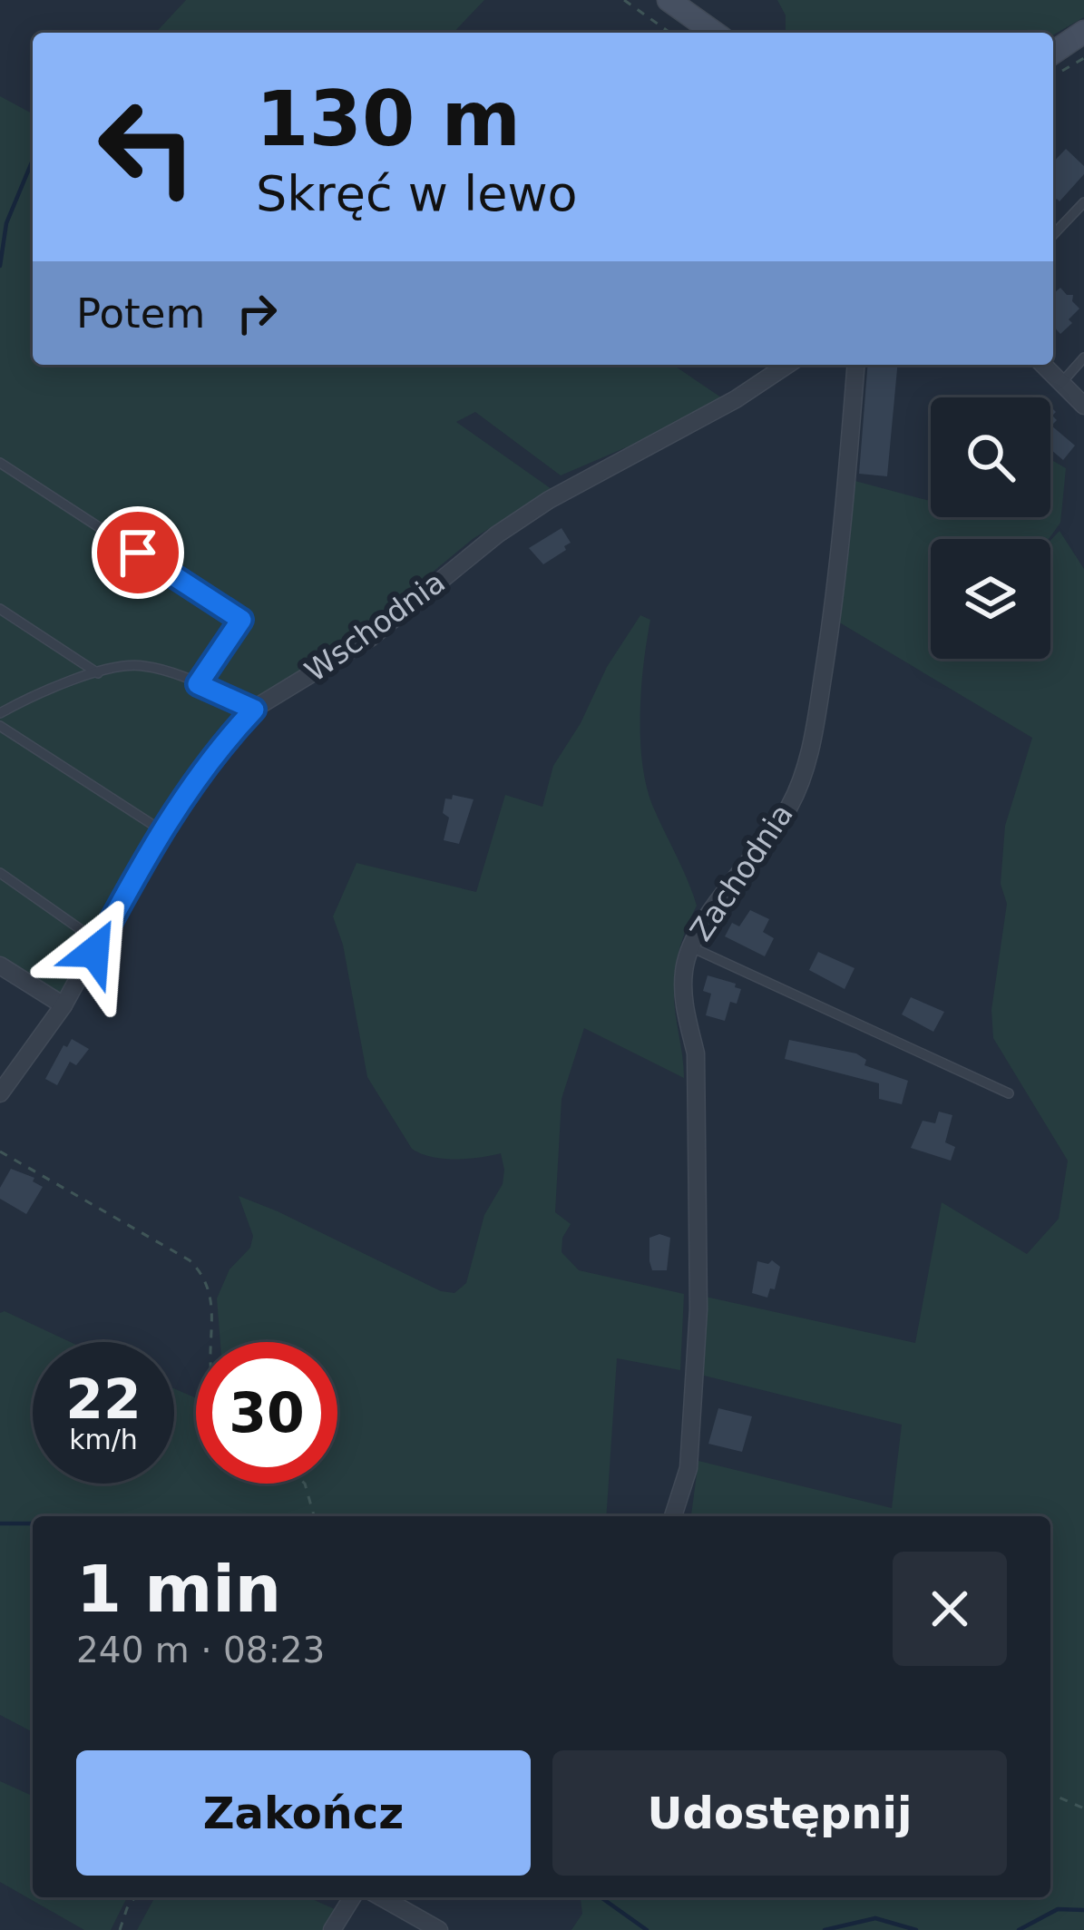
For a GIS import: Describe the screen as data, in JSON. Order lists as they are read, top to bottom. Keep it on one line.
{"streets":{"street":["Wschodnia","Zachodnia"]},"page":{"turn":["130 m","Skręć w lewo"],"then":"Potem","speed":"22 km/h","limit":"30","heading":["1 min","240 m · 08:23"],"buttons":["Zakończ","Udostępnij"]}}
